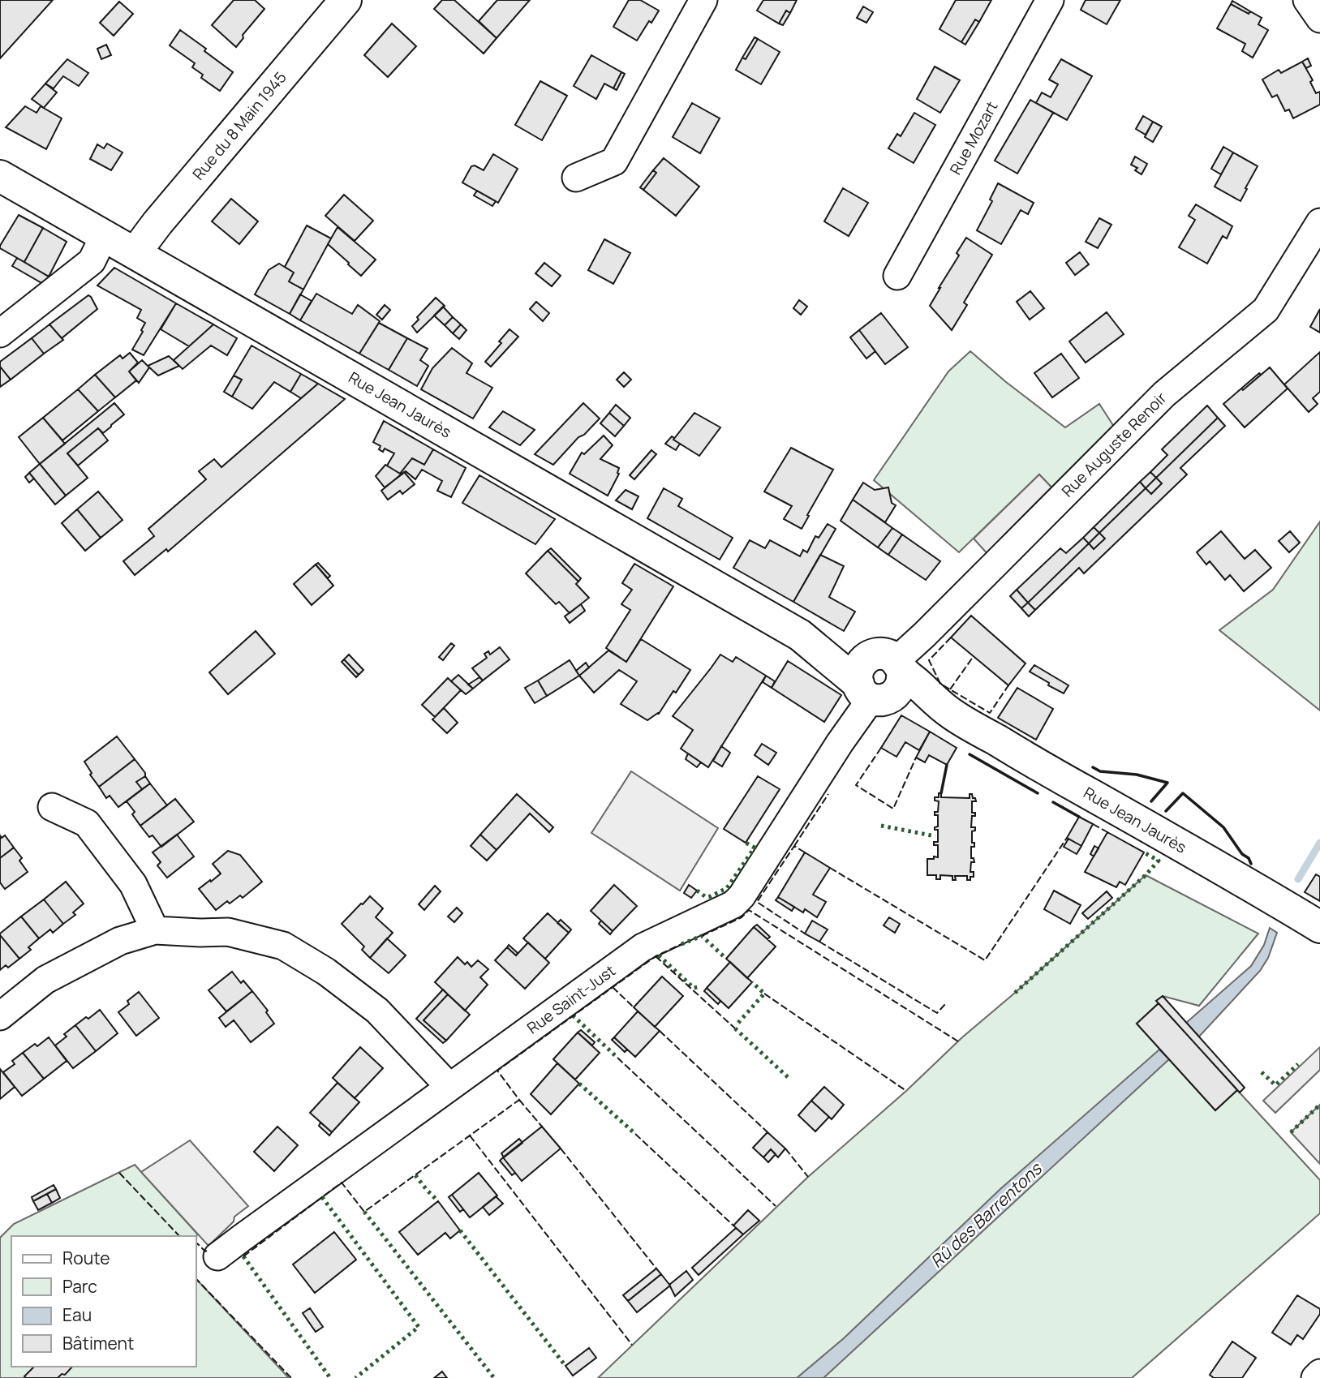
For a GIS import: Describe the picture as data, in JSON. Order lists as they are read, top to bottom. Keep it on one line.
{"streets":{"main road":["Rue du 8 Main 1945","Rue Jean Jaurès"],"street":["Rue Mozart","Rue Auguste Renoir","Rue Saint-Just"]},"crossings":[["Rue du 8 Main 1945","Rue Jean Jaurès"],["Rue Jean Jaurès","Rue Auguste Renoir"],["Rue Jean Jaurès","Rue Saint-Just"],["Rue Auguste Renoir","Rue Saint-Just"]],"water":["Rû des Barrentons"],"legend":["Route","Parc","Eau","Bâtiment"]}
